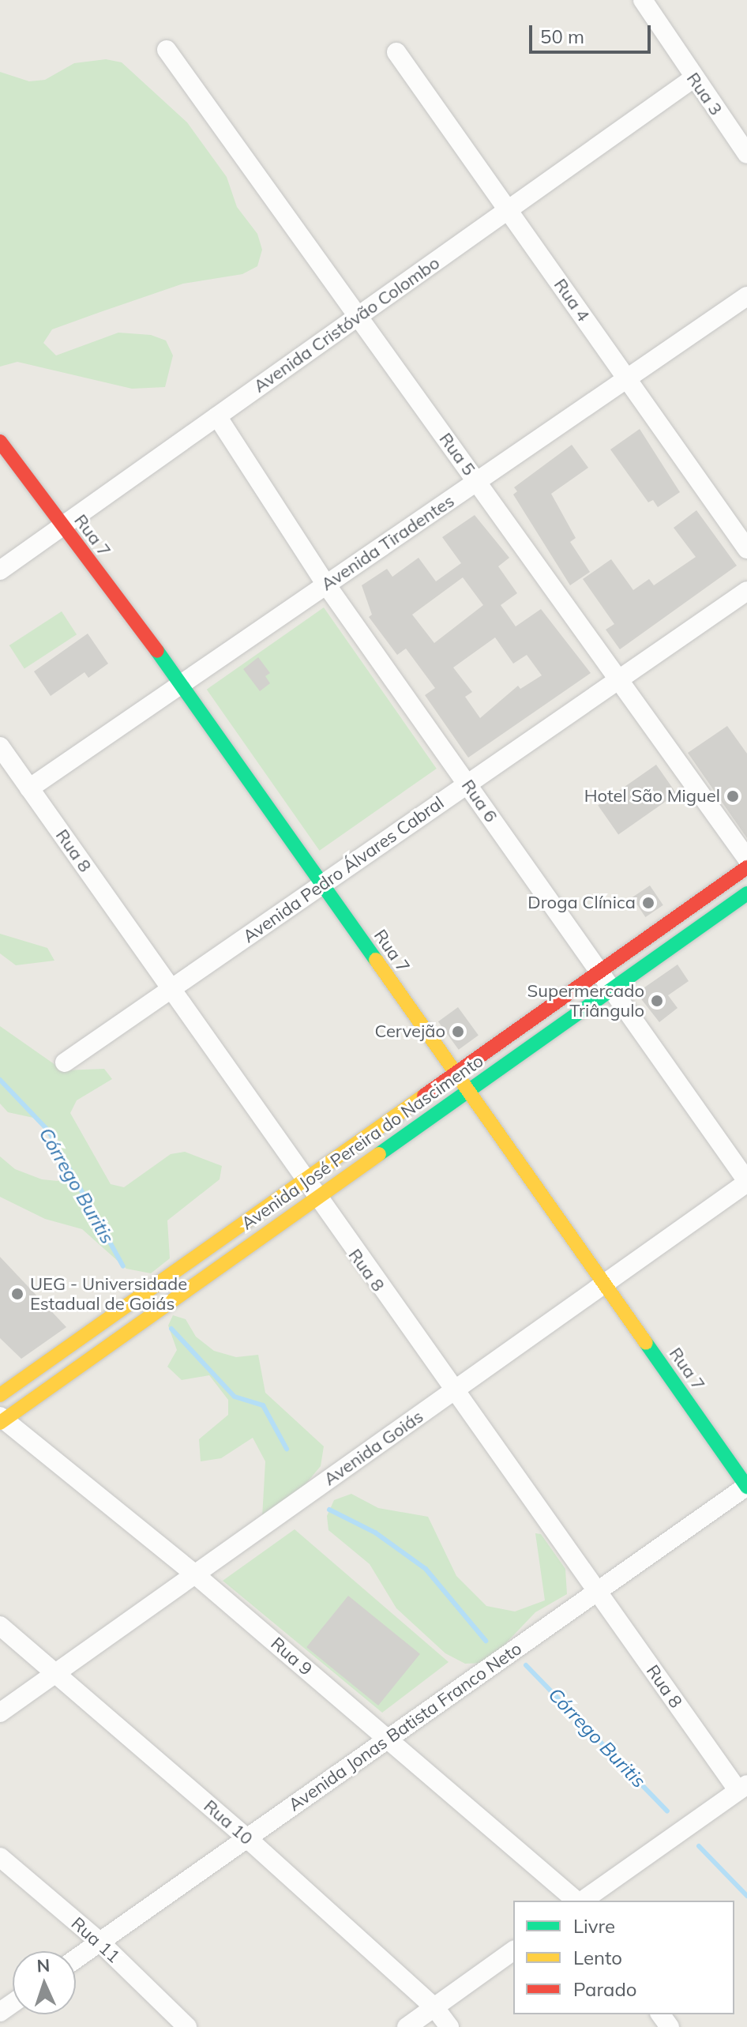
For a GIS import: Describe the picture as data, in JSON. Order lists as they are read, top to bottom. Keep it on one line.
{"streets":{"main road":["Rua 7","Avenida José Pereira do Nascimento"],"street":["Rua 3","Rua 4","Avenida Cristóvão Colombo","Rua 5","Avenida Tiradentes","Rua 6","Rua 8","Avenida Pedro Álvares Cabral","Avenida Goiás","Rua 9","Avenida Jonas Batista Franco Neto","Rua 10","Rua 11"]},"crossings":[["Rua 3","Avenida Cristóvão Colombo"],["Rua 4","Avenida Cristóvão Colombo"],["Rua 4","Avenida Tiradentes"],["Avenida Cristóvão Colombo","Rua 5"],["Avenida Cristóvão Colombo","Rua 7"],["Avenida Cristóvão Colombo","Rua 6"],["Rua 5","Avenida Tiradentes"],["Rua 5","Avenida Pedro Álvares Cabral"],["Rua 7","Avenida Tiradentes"],["Rua 7","Avenida Pedro Álvares Cabral"],["Rua 7","Avenida José Pereira do Nascimento"],["Rua 7","Avenida Goiás"],["Rua 7","Avenida Jonas Batista Franco Neto"],["Avenida Tiradentes","Rua 6"],["Avenida Tiradentes","Rua 8"],["Rua 6","Avenida Pedro Álvares Cabral"],["Rua 6","Avenida José Pereira do Nascimento"],["Rua 6","Avenida Goiás"],["Rua 8","Avenida Pedro Álvares Cabral"],["Rua 8","Avenida José Pereira do Nascimento"],["Rua 8","Avenida Goiás"],["Rua 8","Avenida Jonas Batista Franco Neto"],["Avenida José Pereira do Nascimento","Rua 9"],["Avenida Goiás","Rua 9"],["Avenida Goiás","Rua 10"],["Rua 9","Avenida Jonas Batista Franco Neto"],["Avenida Jonas Batista Franco Neto","Rua 10"],["Avenida Jonas Batista Franco Neto","Rua 11"]],"water":["Córrego Buritis"],"places":["Hotel São Miguel","Droga Clínica","Supermercado Triângulo","Cervejão","UEG - Universidade Estadual de Goiás"],"legend":["Livre","Lento","Parado"],"scale_bar":"50 m","north":"top"}
